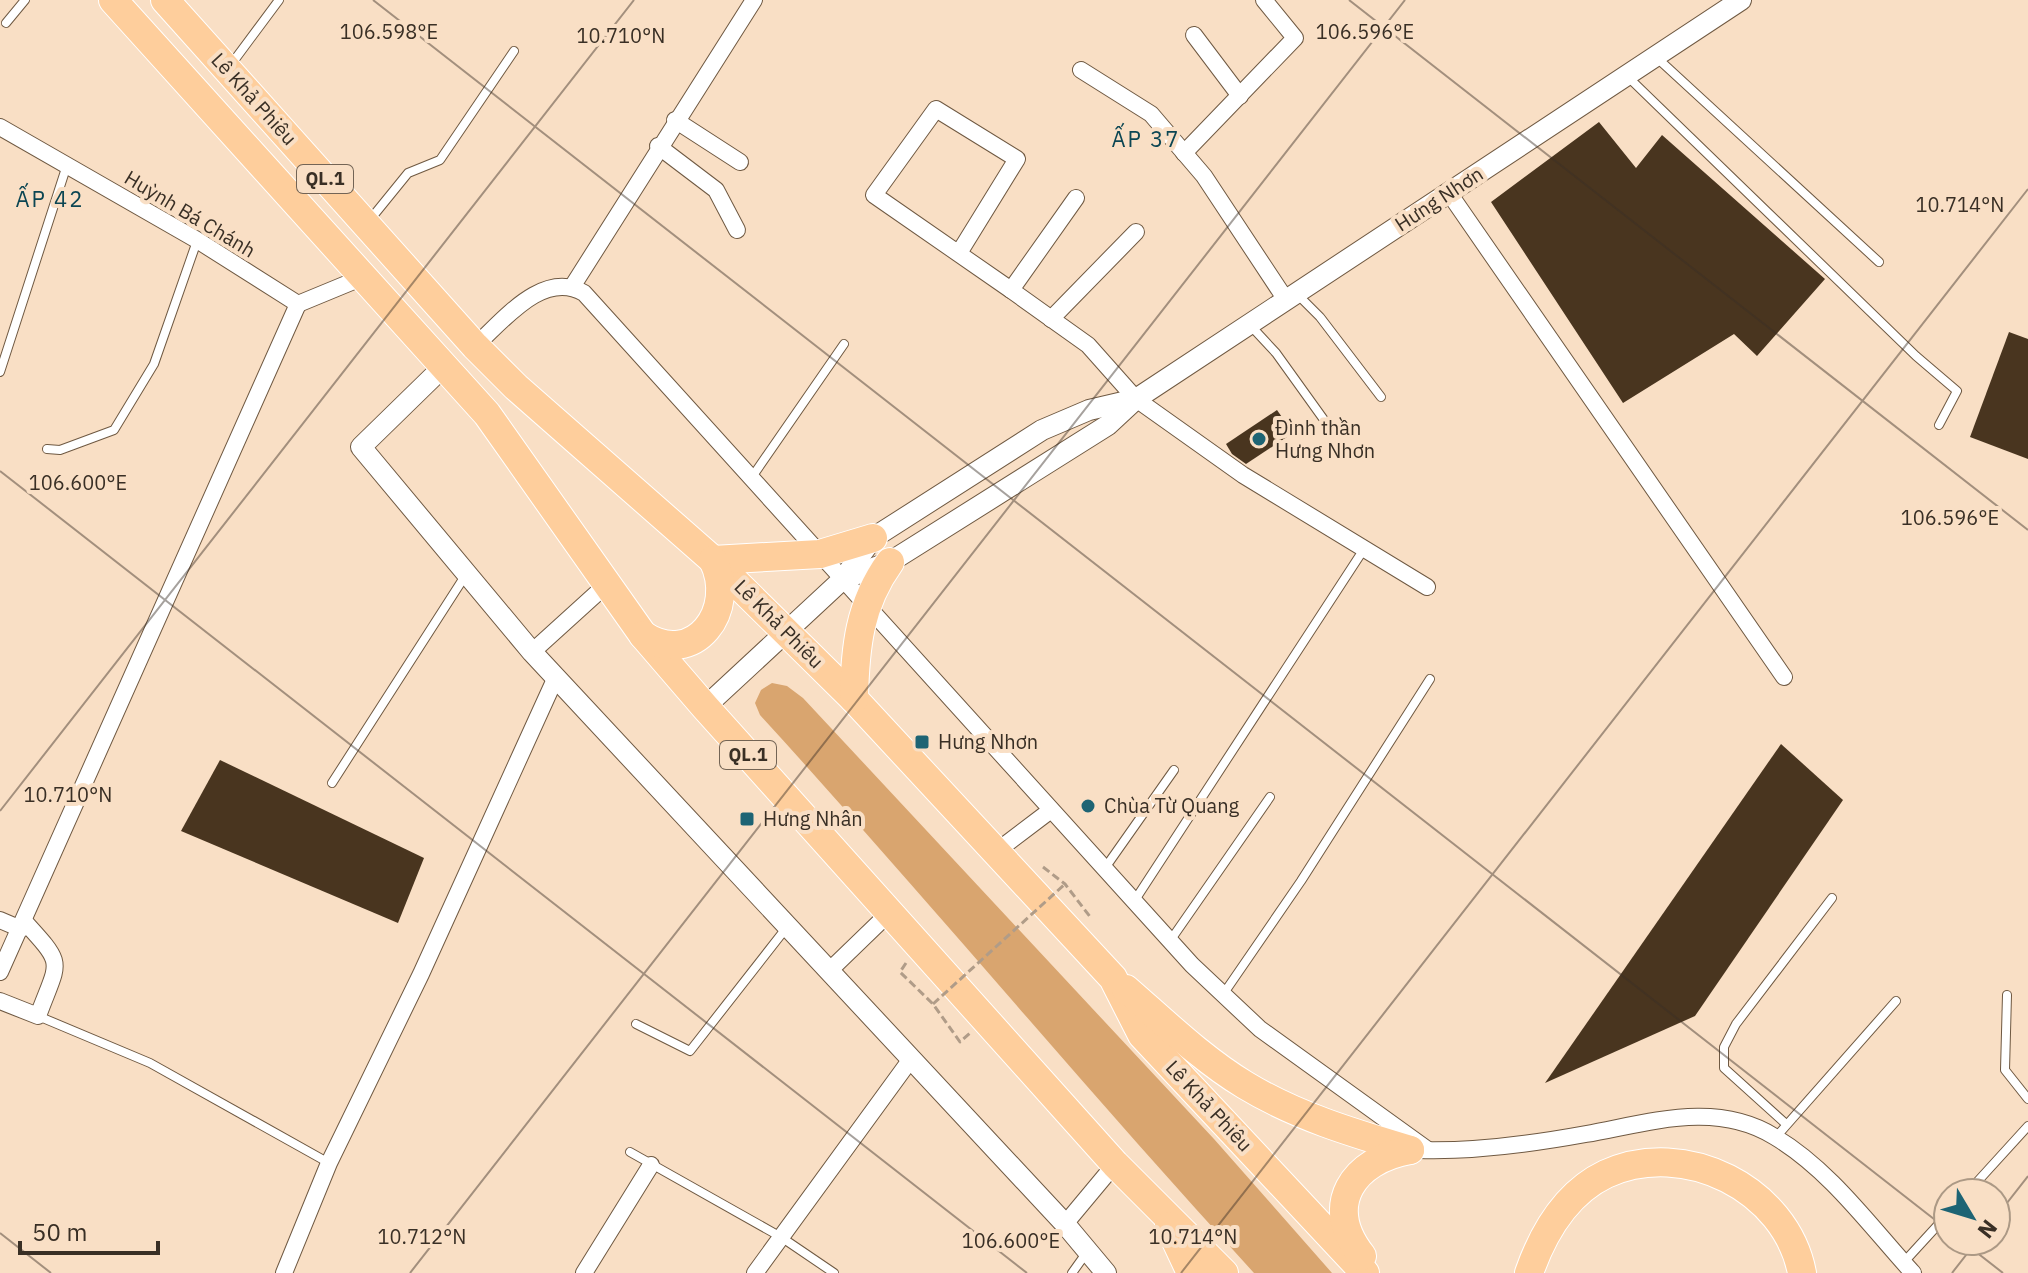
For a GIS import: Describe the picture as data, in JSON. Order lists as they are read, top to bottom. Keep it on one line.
{"streets":{"highway":["Lê Khả Phiêu","QL.1"],"street":["Hưng Nhơn","Huỳnh Bá Chánh"]},"crossings":[["Lê Khả Phiêu","Hưng Nhơn"]],"districts":["ẤP 37","ẤP 42"],"places":{"other":["Đình thần Hưng Nhơn","Chùa Từ Quang"],"transit":["Hưng Nhơn","Hưng Nhân"]},"scale_bar":"50 m","north":"bottom right","coordinates":["106.598°E","106.596°E","10.710°N","10.714°N","106.600°E","10.712°N"]}
